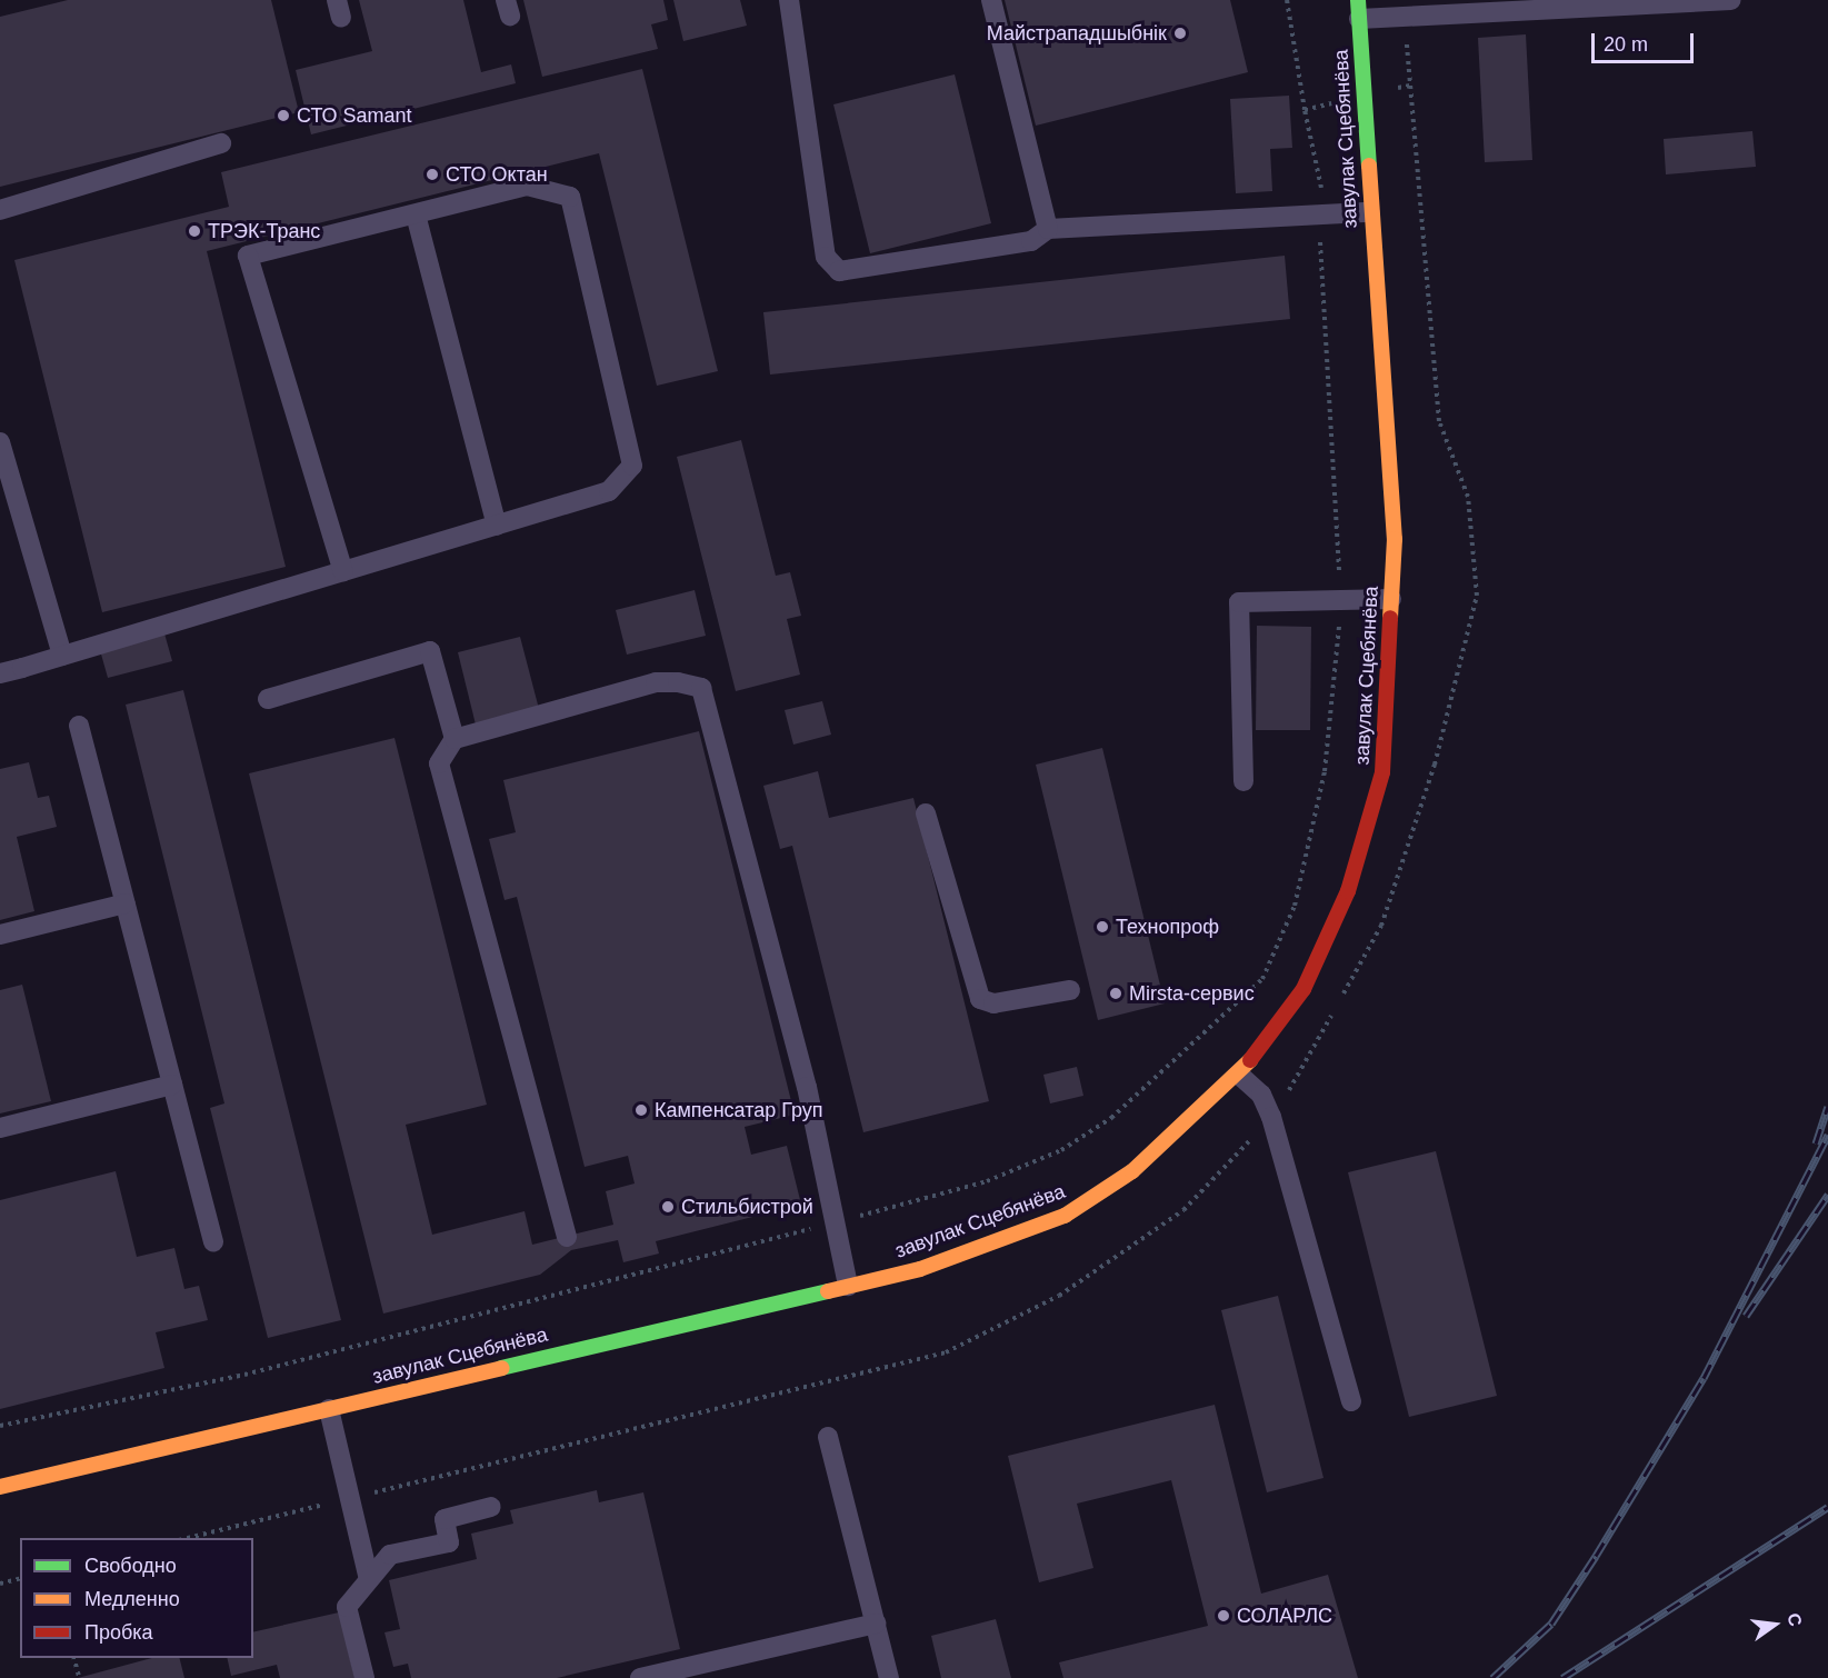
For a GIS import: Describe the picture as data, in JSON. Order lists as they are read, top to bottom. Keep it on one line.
{"streets":{"street":["завулак Сцебянёва"]},"places":["Майстрападшыбнік","СТО Samant","СТО Октан","ТРЭК-Транс","Технопроф","Mirsta-сервис","Кампенсатар Груп","Стильбистрой","СОЛАРЛС"],"legend":["Свободно","Медленно","Пробка"],"scale_bar":"20 m","north":"right"}
